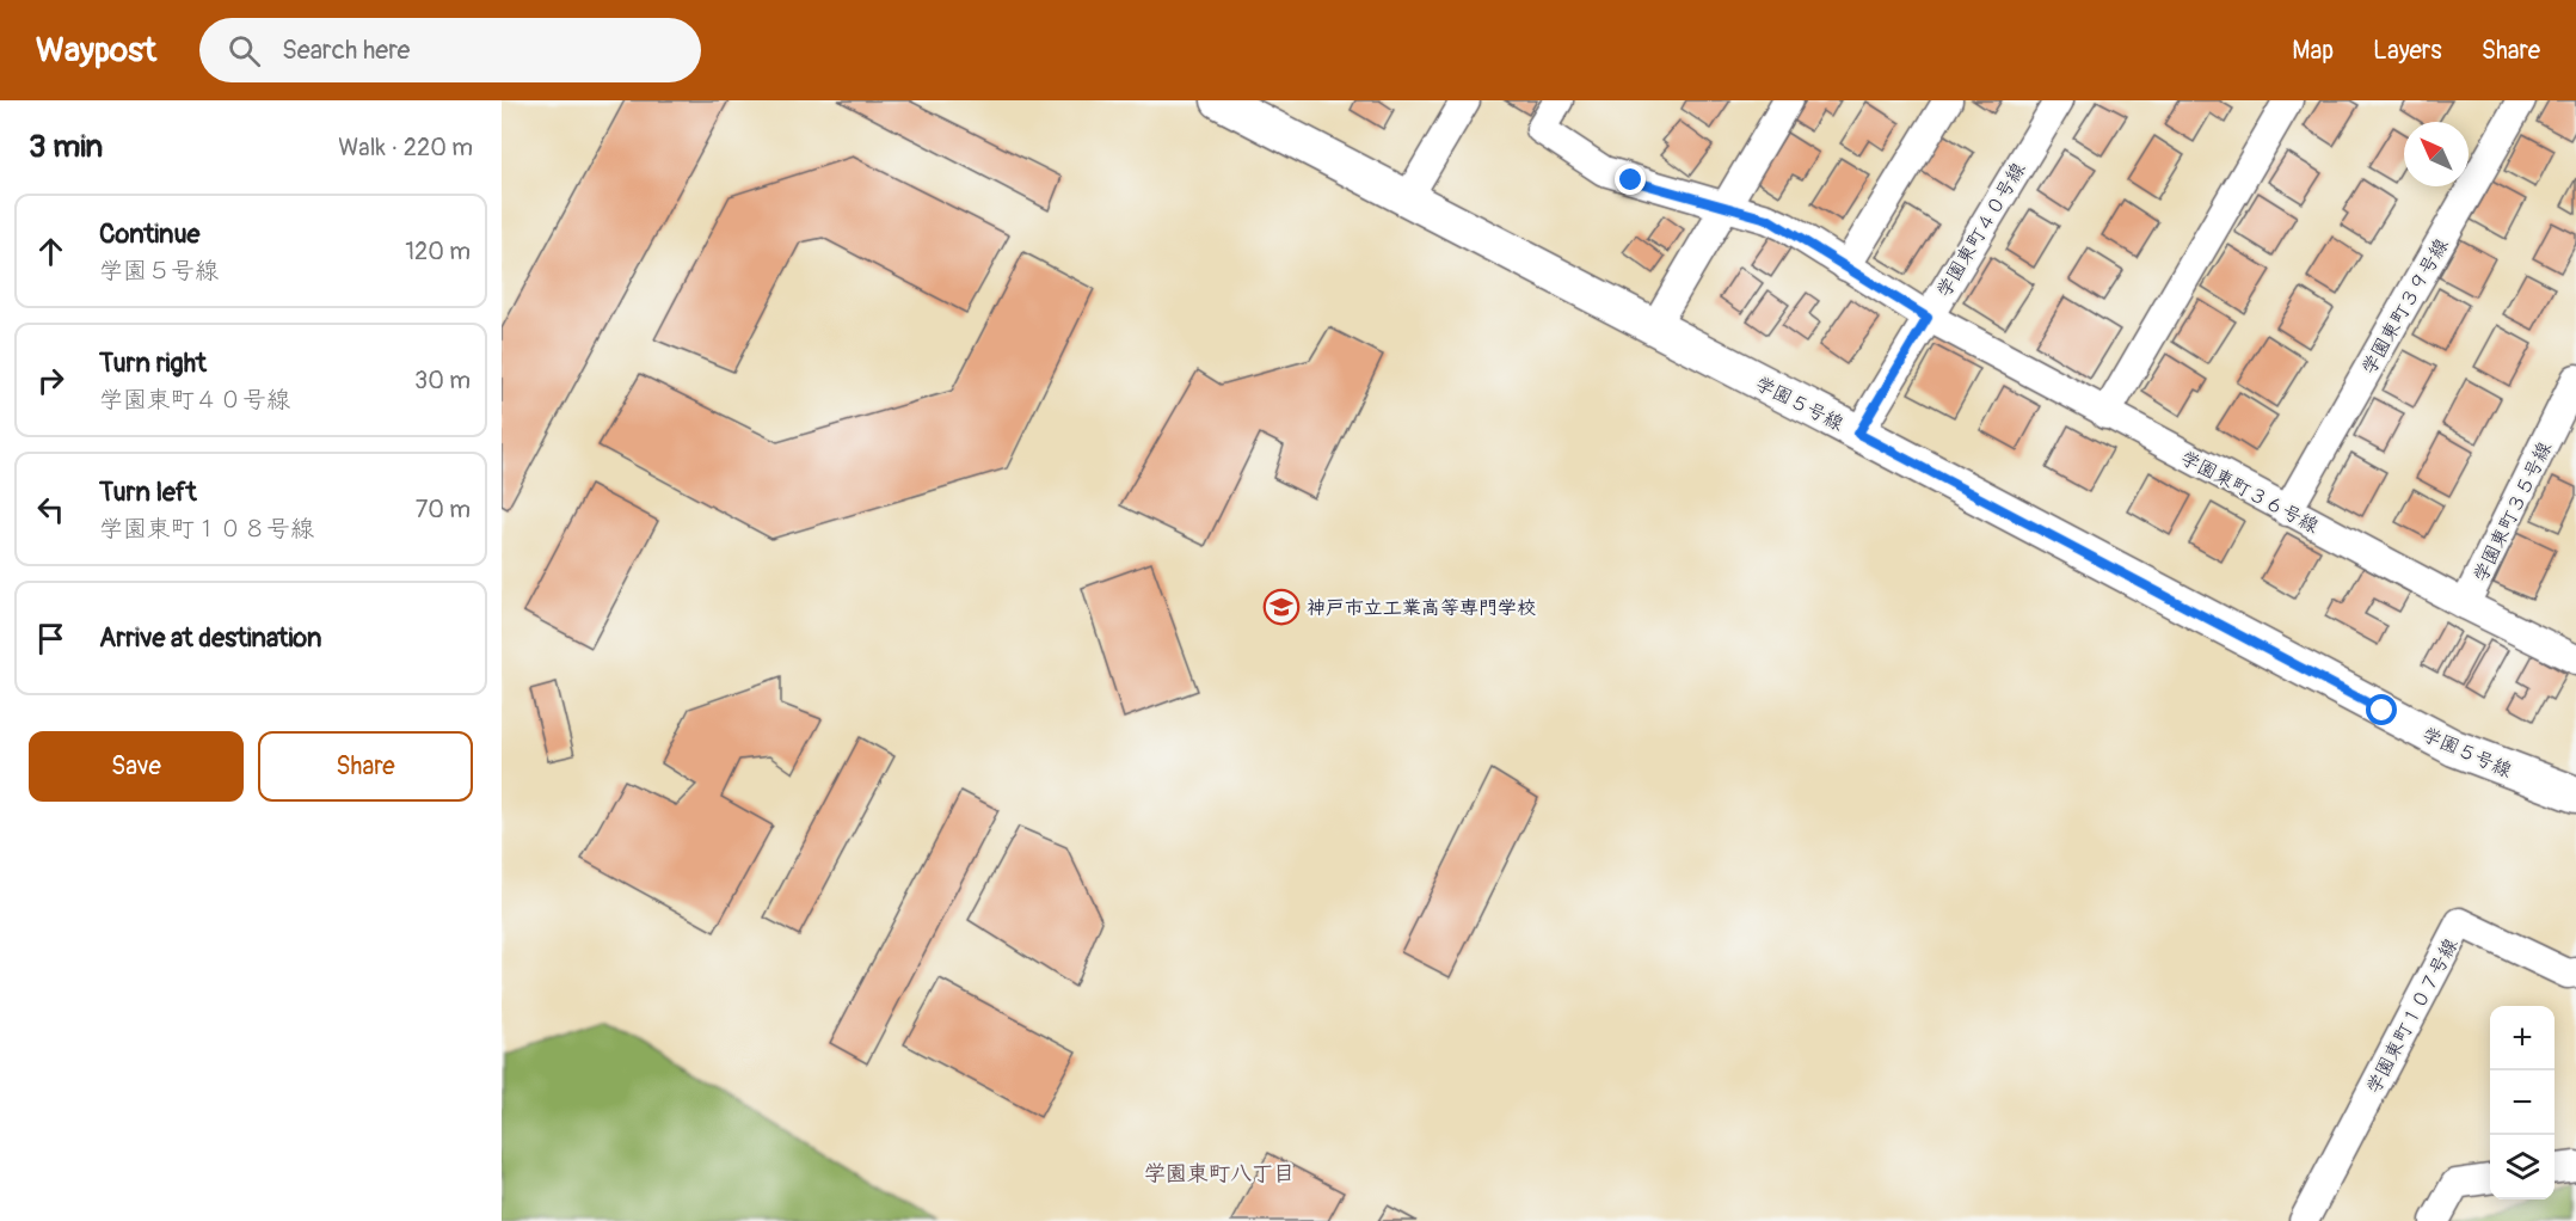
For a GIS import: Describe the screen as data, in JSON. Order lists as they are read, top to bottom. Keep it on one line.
{"streets":{"street":["学園東町４０号線","学園東町３９号線","学園５号線","学園東町３６号線","学園東町３５号線","学園東町１０７号線"]},"crossings":[["学園東町４０号線","学園５号線"],["学園東町４０号線","学園東町３６号線"],["学園東町３９号線","学園東町３６号線"],["学園東町３６号線","学園東町３５号線"]],"districts":["学園東町八丁目"],"places":{"school or university":["神戸市立工業高等専門学校"]},"north":"top left","page":{"header":"Waypost","search":"Search here","nav":["Map","Layers","Share"],"heading":["3 min","Walk · 220 m"],"list":[["Continue","学園５号線","120 m"],["Turn right","学園東町４０号線","30 m"],["Turn left","学園東町１０８号線","70 m"],"Arrive at destination"],"buttons":["Save","Share"],"map_buttons":["+","−"]}}
